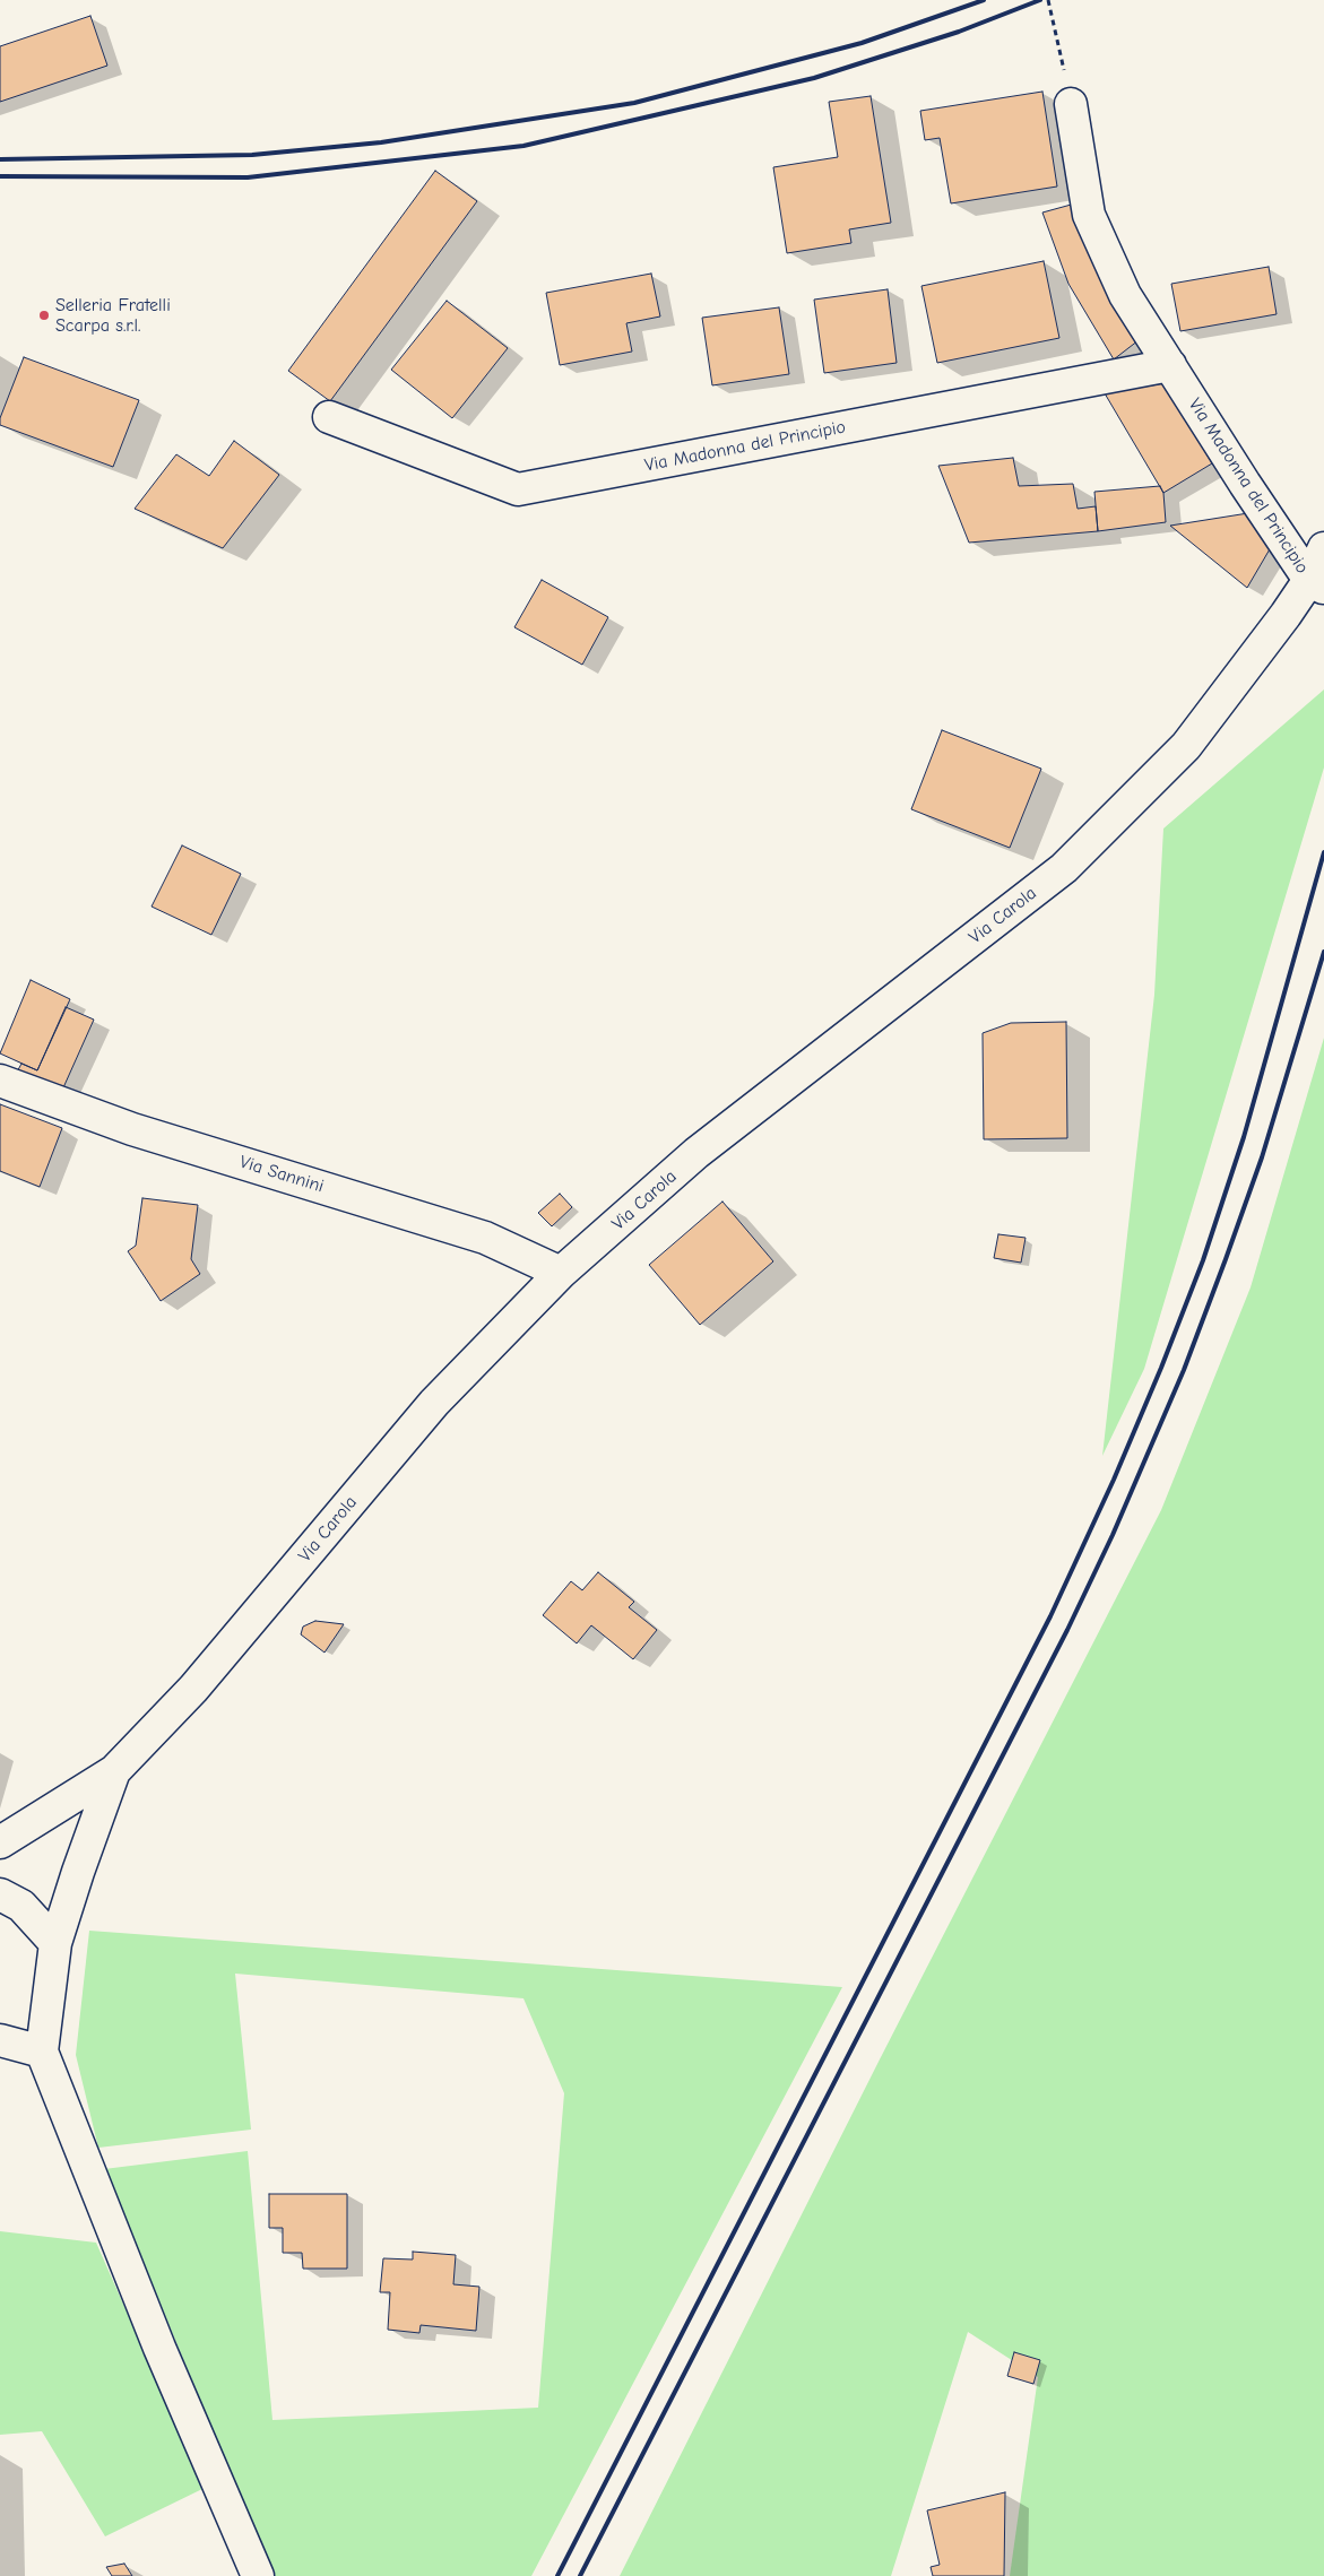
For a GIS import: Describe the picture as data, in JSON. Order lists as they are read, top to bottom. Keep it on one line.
{"streets":{"street":["Via Madonna del Principio","Via Carola","Via Sannini"]},"crossings":[["Via Madonna del Principio","Via Carola"],["Via Carola","Via Sannini"]],"places":["Selleria Fratelli Scarpa s.r.l."]}
